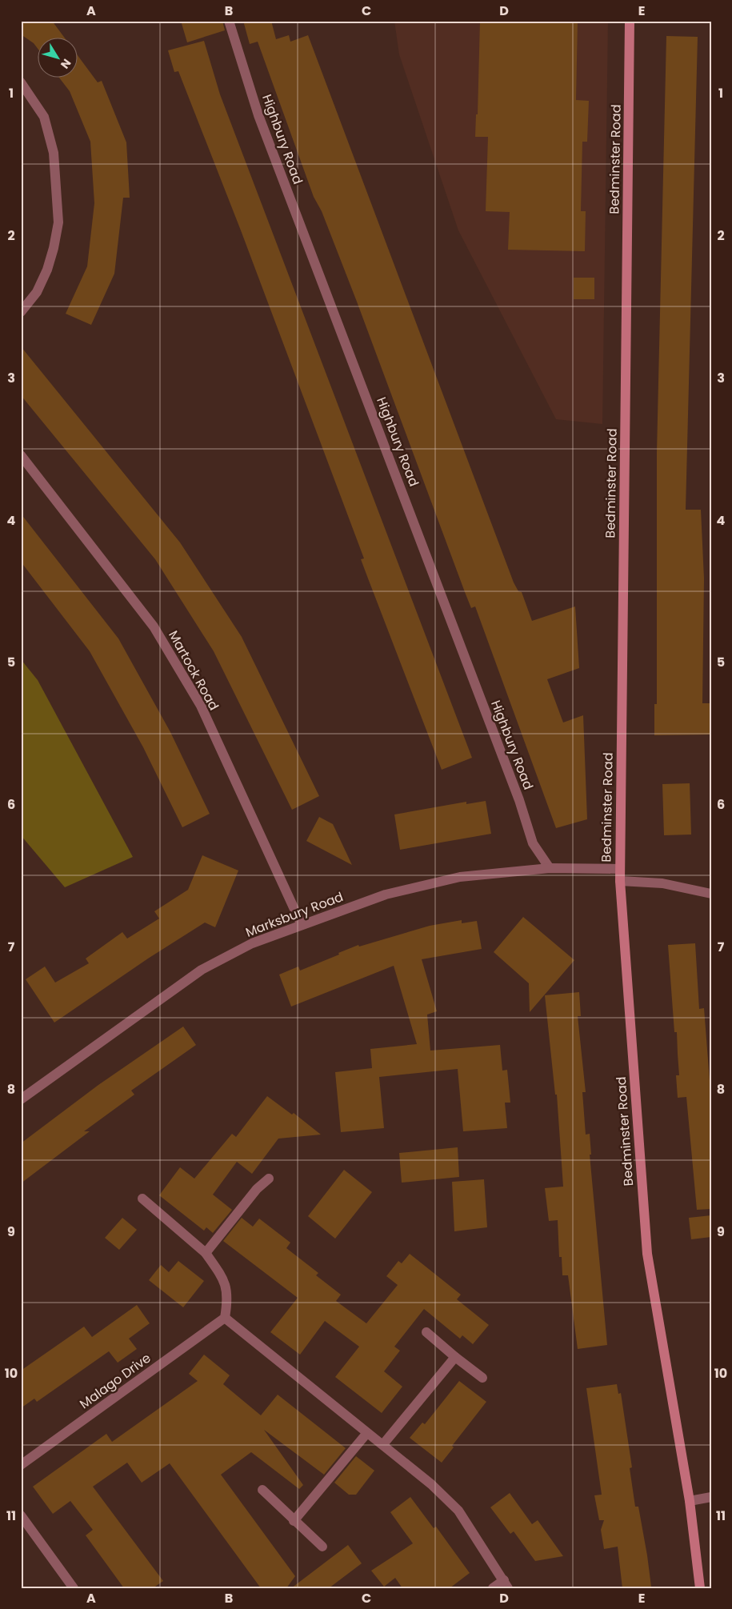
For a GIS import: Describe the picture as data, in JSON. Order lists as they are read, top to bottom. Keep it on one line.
{"streets":{"main road":["Bedminster Road"],"street":["Highbury Road","Martock Road","Marksbury Road","Malago Drive"]},"crossings":[["Highbury Road","Marksbury Road"],["Bedminster Road","Marksbury Road"],["Martock Road","Marksbury Road"]],"north":"bottom right","grid":{"columns":["A","B","C","D","E"],"rows":["1","2","3","4","5","6","7","8","9","10","11"]}}
